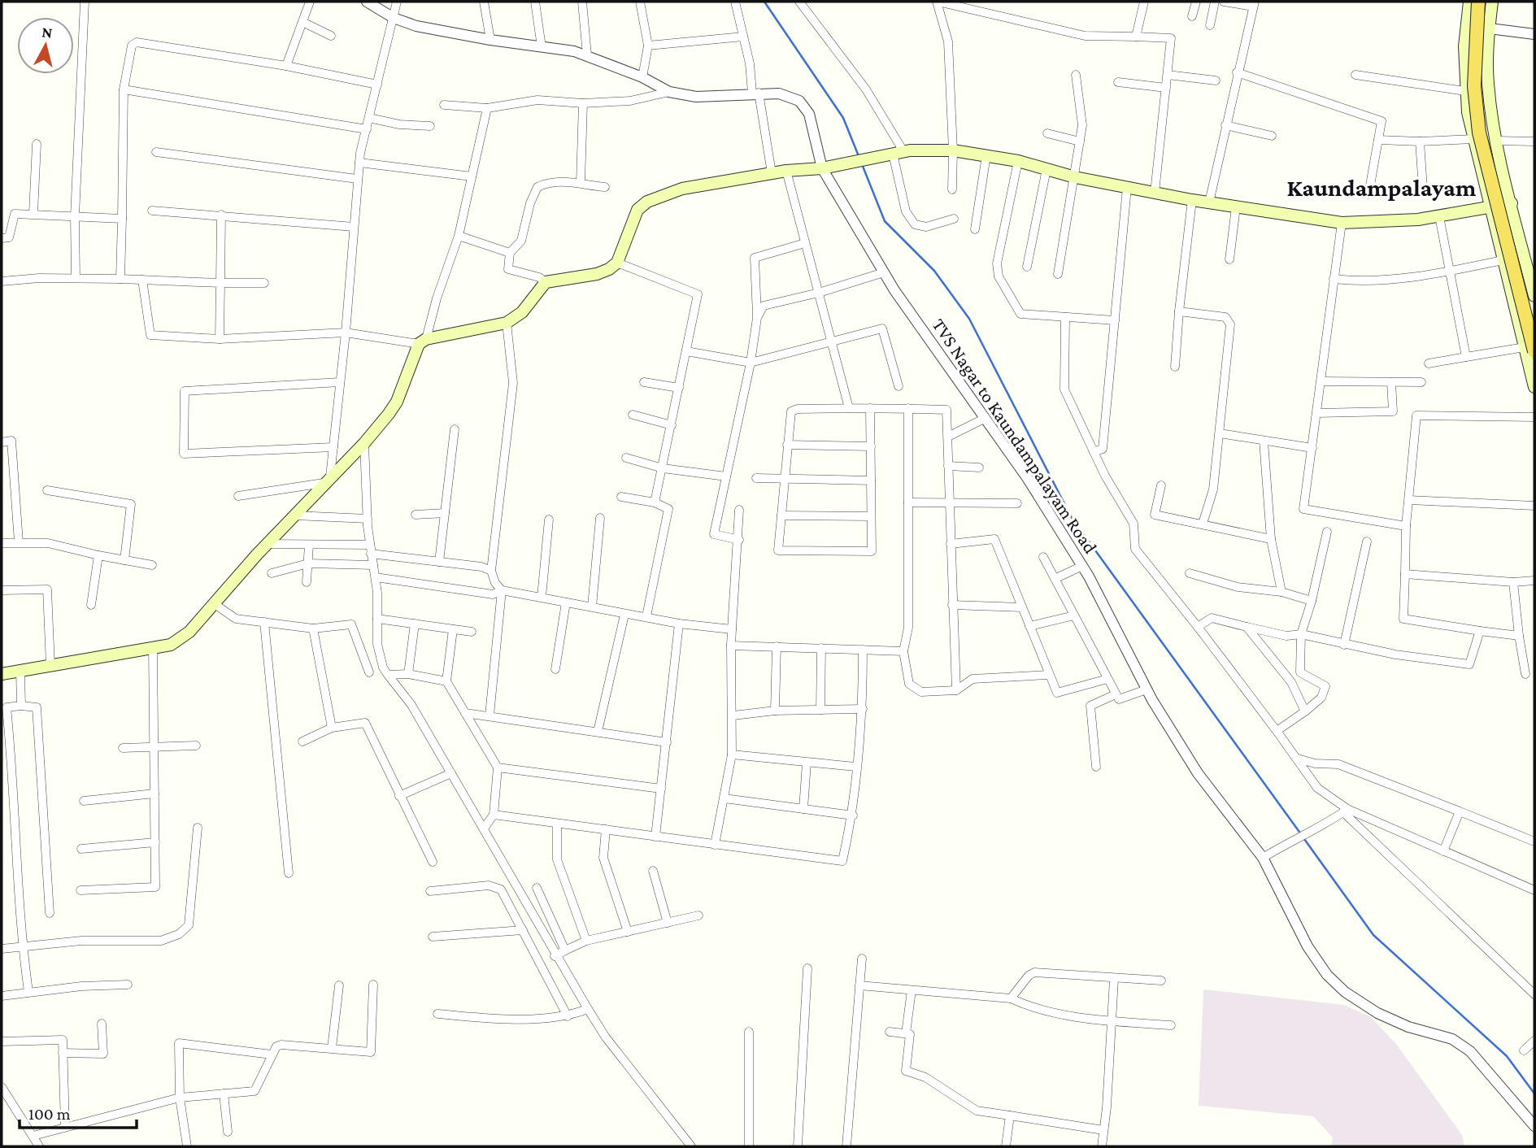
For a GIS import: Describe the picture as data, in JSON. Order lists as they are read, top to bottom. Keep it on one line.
{"streets":{"street":["TVS Nagar to Kaundampalayam Road"]},"districts":["Kaundampalayam"],"scale_bar":"100 m","north":"top"}
